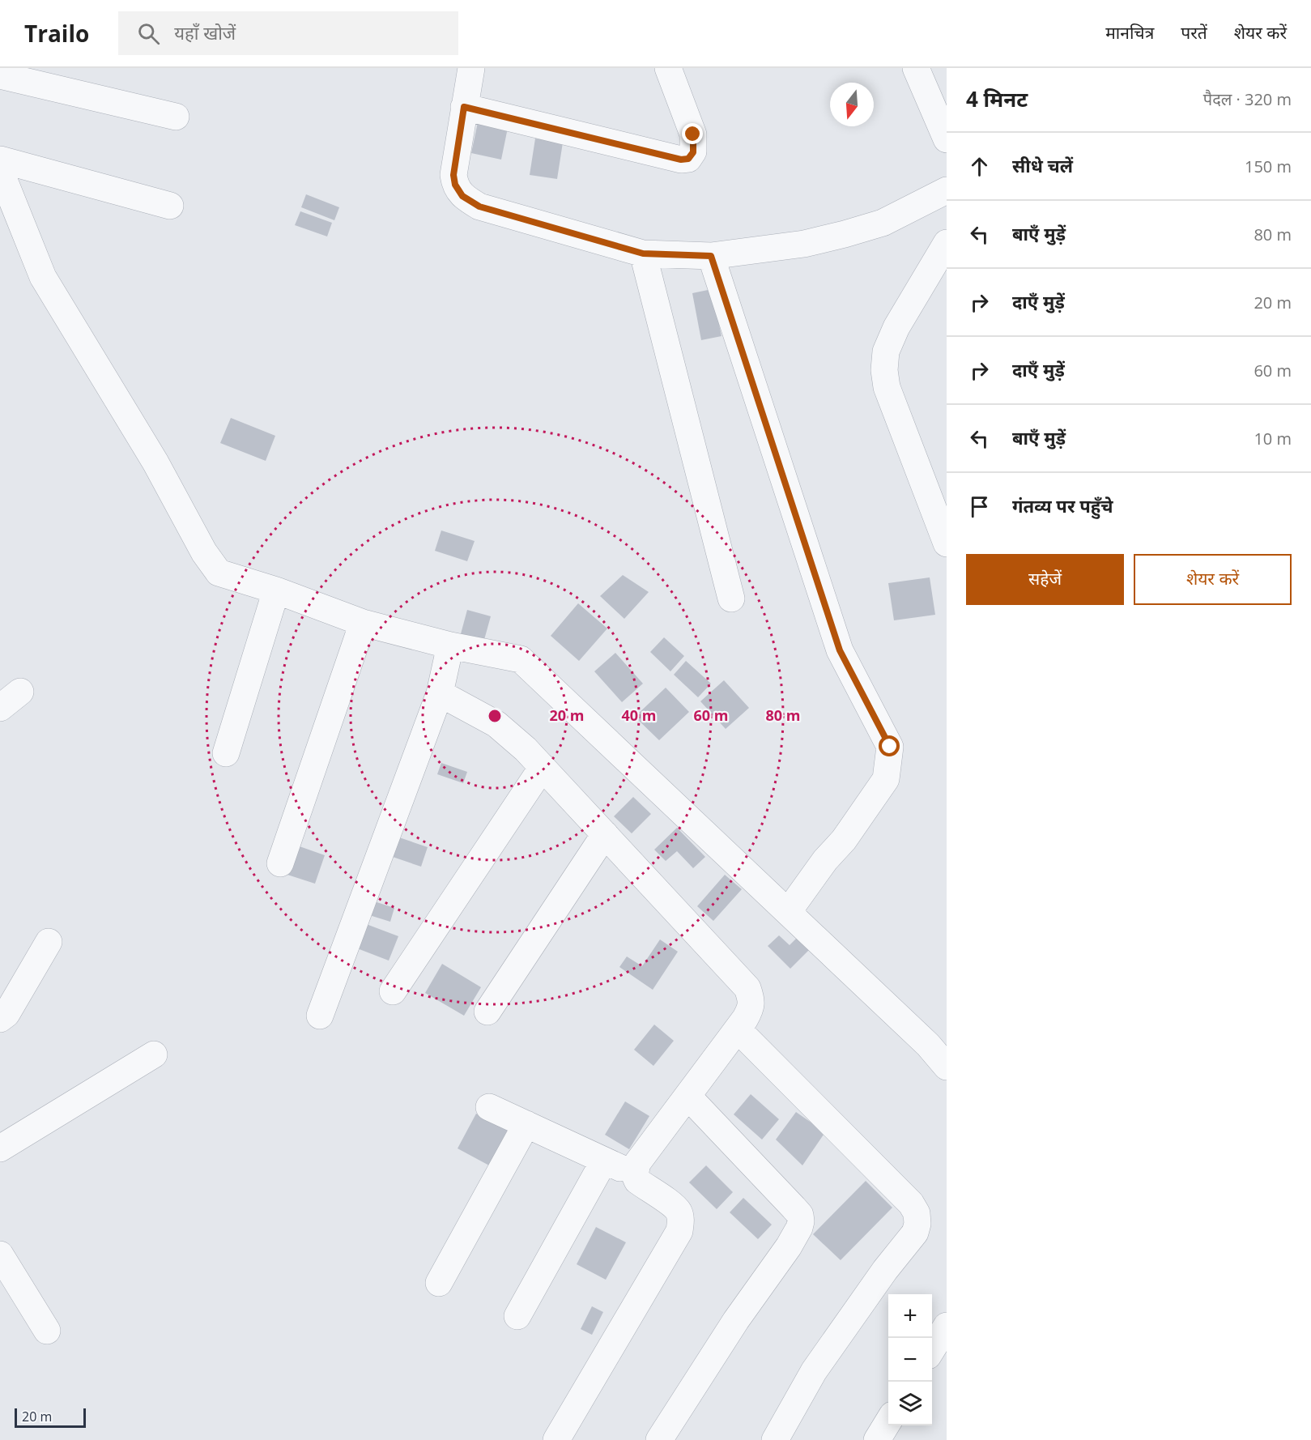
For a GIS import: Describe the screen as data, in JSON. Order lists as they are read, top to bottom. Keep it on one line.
{"scale_bar":"20 m","north":"bottom","page":{"header":"Trailo","search":"यहाँ खोजें","nav":["मानचित्र","परतें","शेयर करें"],"heading":["4 मिनट","पैदल · 320 m"],"list":[["सीधे चलें","150 m"],["बाएँ मुड़ें","80 m"],["दाएँ मुड़ें","20 m"],["दाएँ मुड़ें","60 m"],["बाएँ मुड़ें","10 m"],"गंतव्य पर पहुँचे"],"buttons":["सहेजें","शेयर करें"],"map_buttons":["+","−"],"scale":"20 m"},"rings":["20 m","40 m","60 m","80 m"]}
